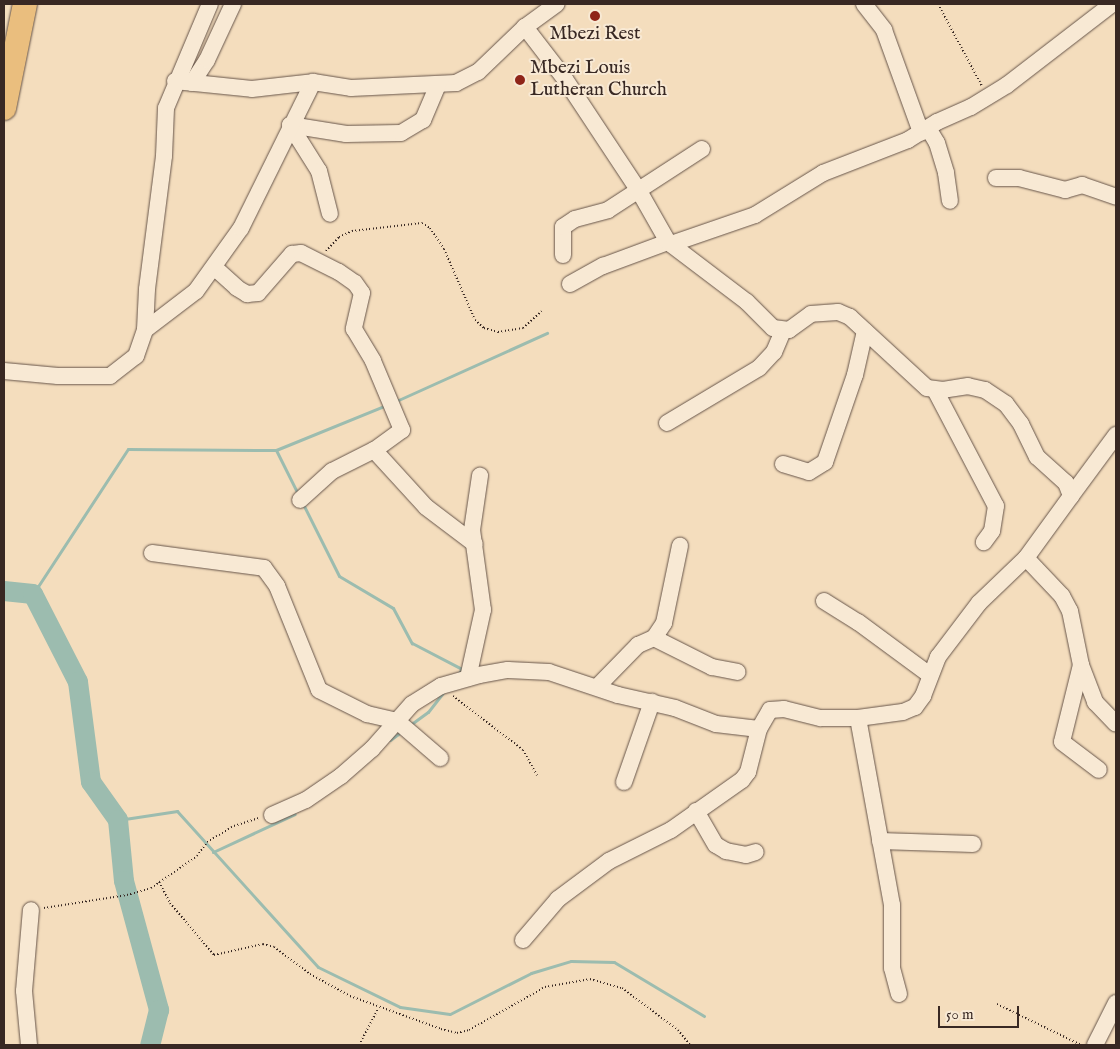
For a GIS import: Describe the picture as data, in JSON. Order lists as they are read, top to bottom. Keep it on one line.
{"places":["Mbezi Rest","Mbezi Louis Lutheran Church"],"scale_bar":"50 m"}
